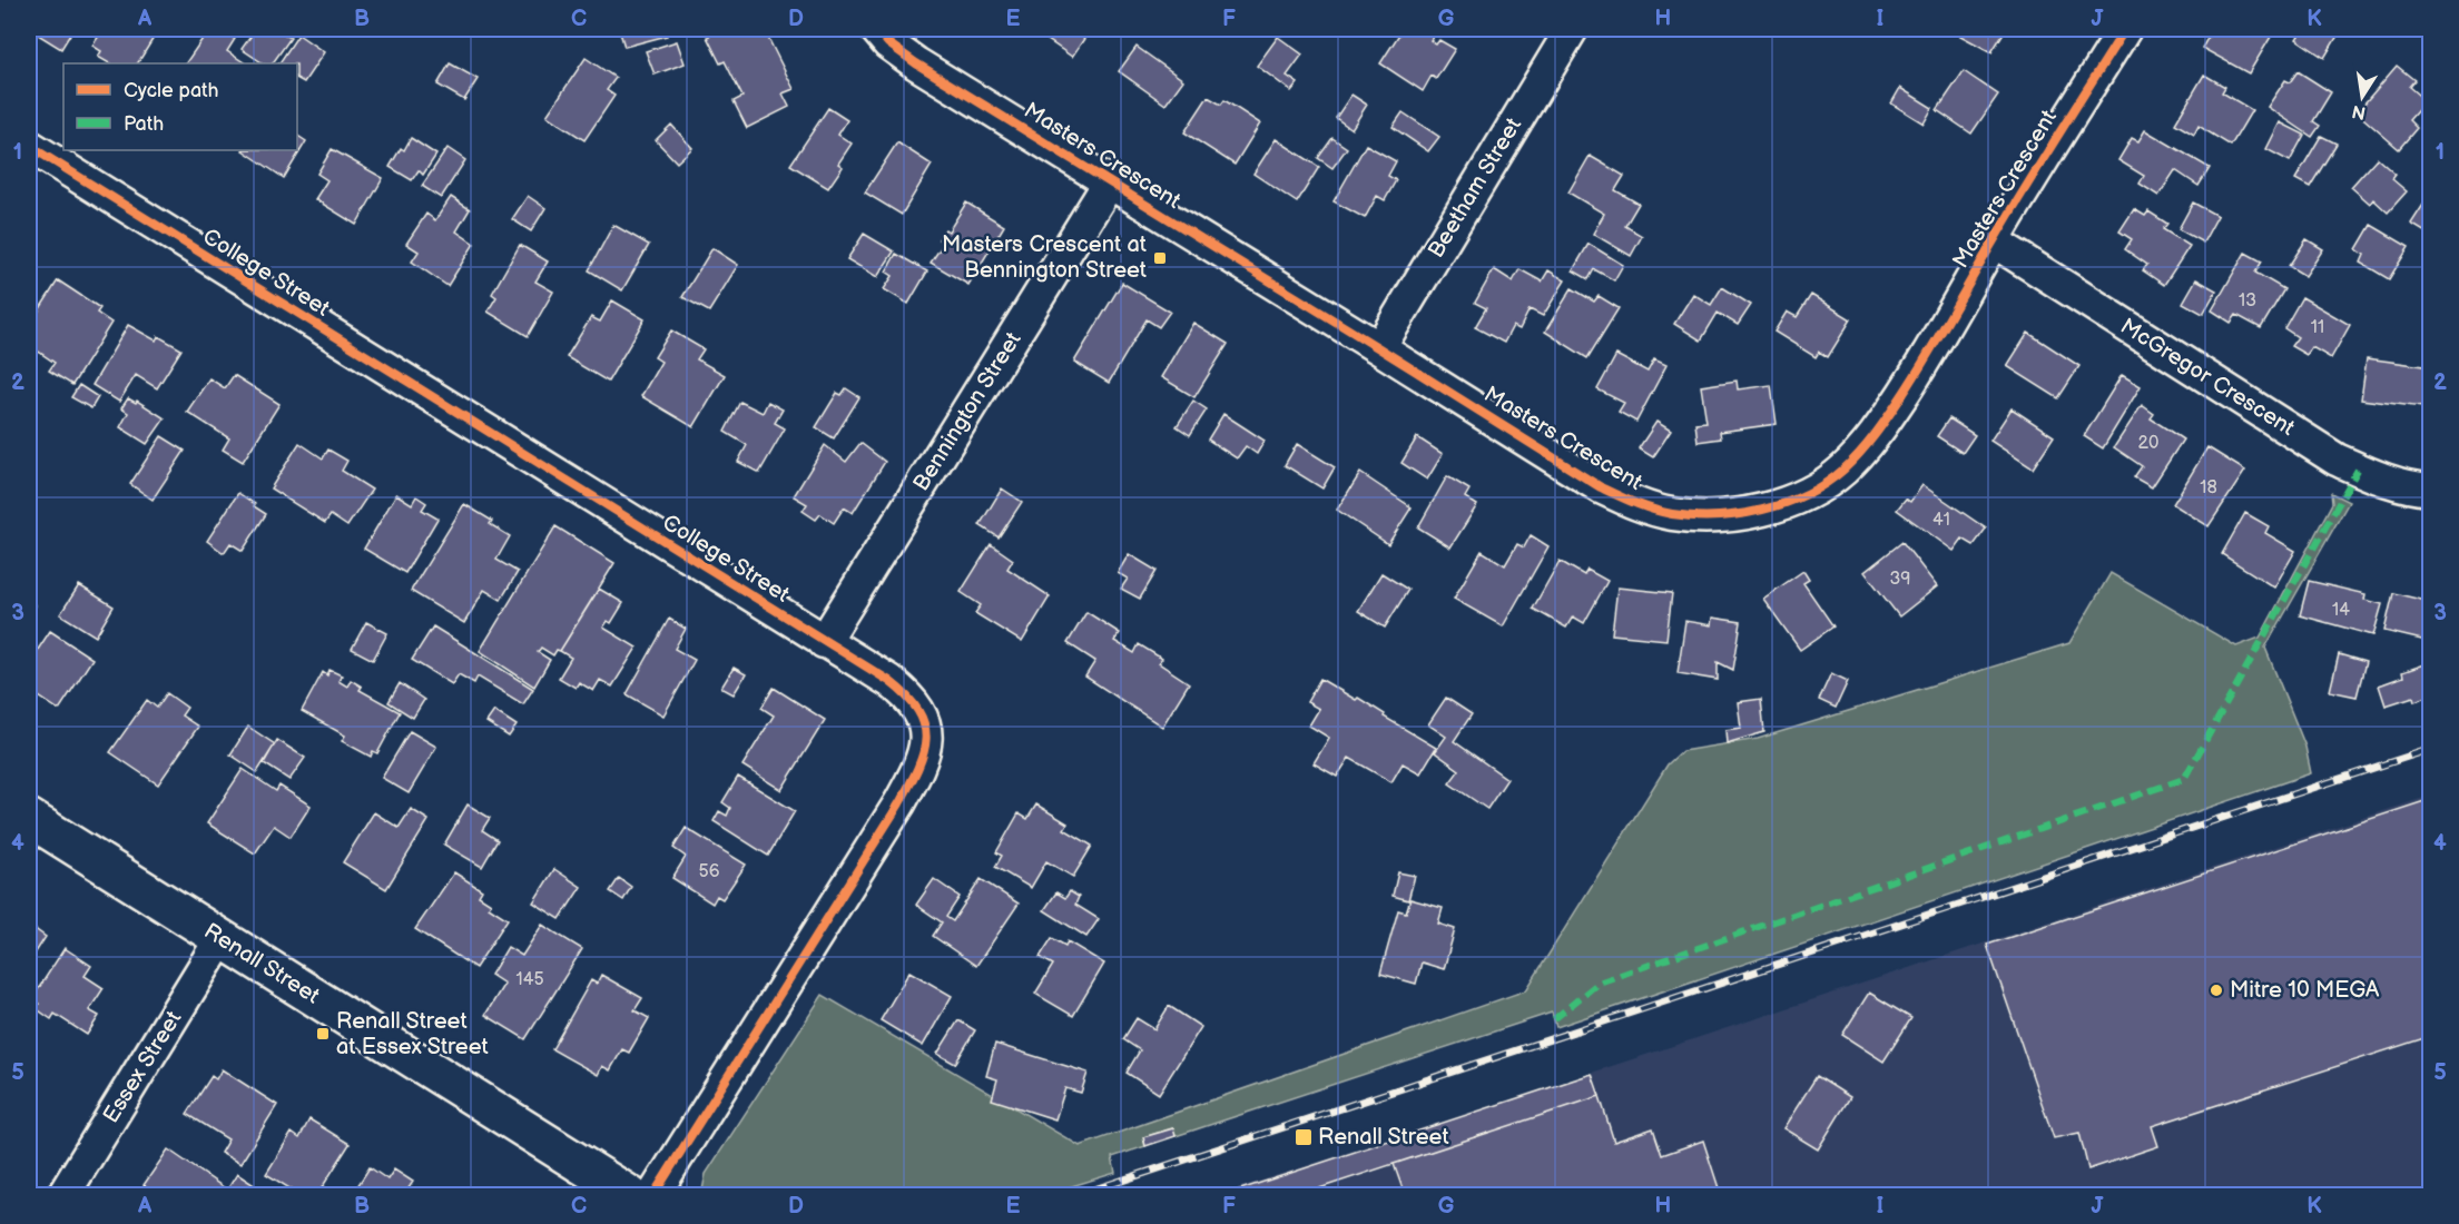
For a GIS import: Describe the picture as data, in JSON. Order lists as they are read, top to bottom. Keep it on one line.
{"streets":{"street":["Masters Crescent","Beetham Street","College Street","McGregor Crescent","Bennington Street","Renall Street","Essex Street"]},"crossings":[["Masters Crescent","Beetham Street"],["Masters Crescent","McGregor Crescent"],["Masters Crescent","Bennington Street"],["College Street","Bennington Street"],["Renall Street","Essex Street"]],"places":{"transit":["Masters Crescent at Bennington Street","Renall Street at Essex Street","Renall Street"],"other":["Mitre 10 MEGA"]},"house_numbers":["13","11","20","18","41","39","14","56","145"],"legend":["Cycle path","Path"],"north":"bottom","grid":{"columns":["A","B","C","D","E","F","G","H","I","J","K"],"rows":["1","2","3","4","5"]}}
